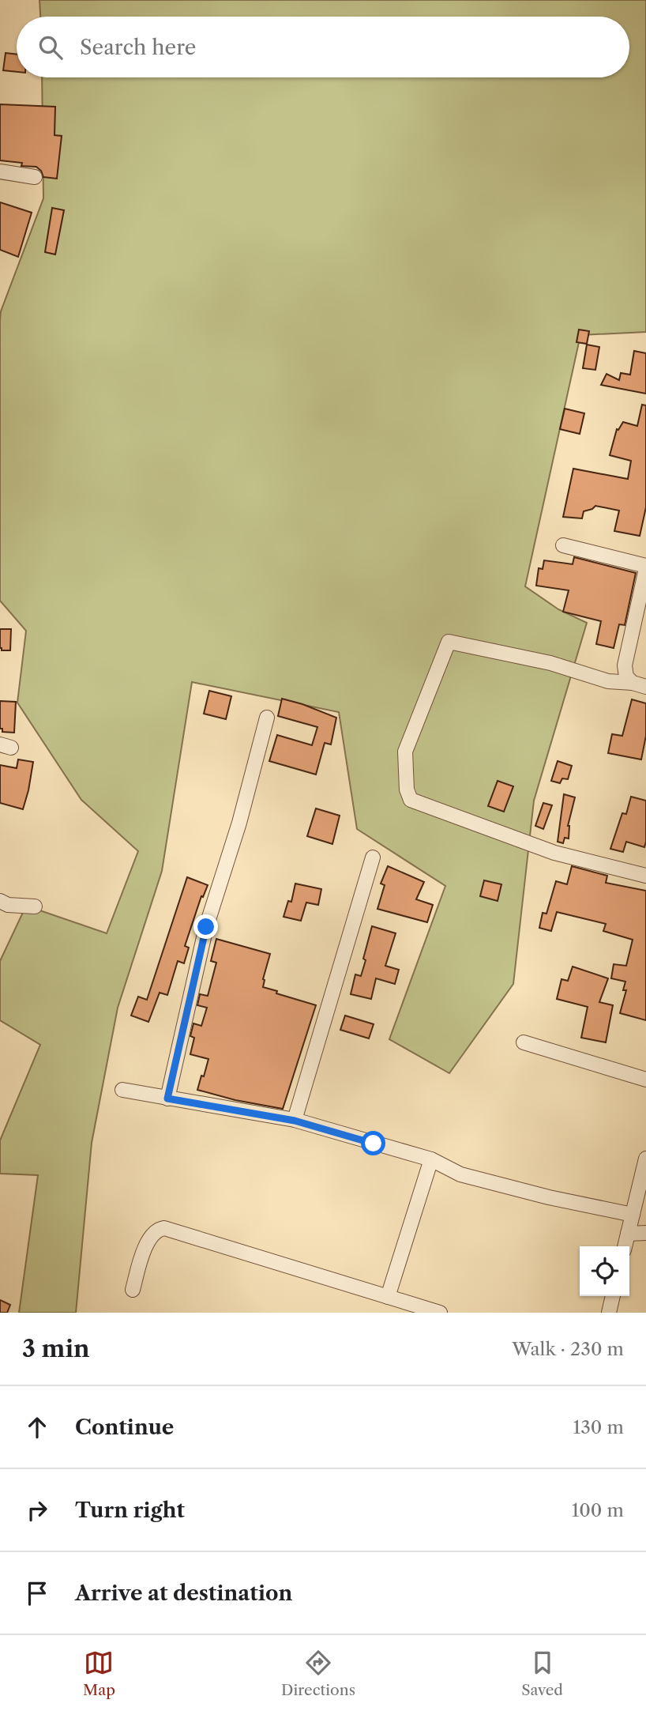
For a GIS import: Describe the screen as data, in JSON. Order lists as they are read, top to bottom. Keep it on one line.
{"page":{"search":"Search here","heading":["3 min","Walk · 230 m"],"list":[["Continue","130 m"],["Turn right","100 m"],"Arrive at destination"],"nav":["Map","Directions","Saved"]}}
